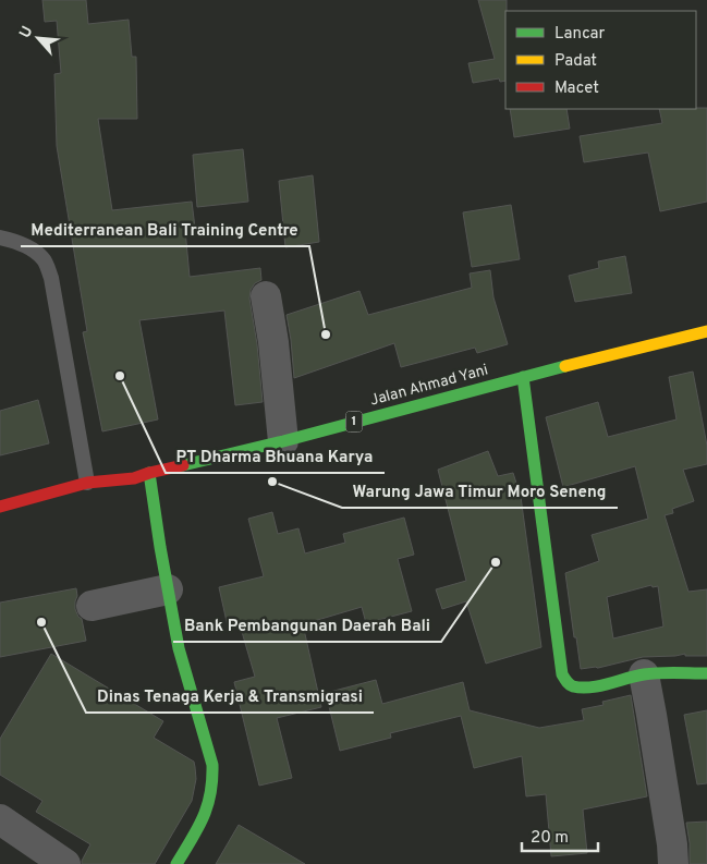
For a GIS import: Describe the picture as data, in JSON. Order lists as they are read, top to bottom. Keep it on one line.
{"streets":{"main road":["Jalan Ahmad Yani","1"]},"places":["Mediterranean Bali Training Centre","PT Dharma Bhuana Karya","Warung Jawa Timur Moro Seneng","Bank Pembangunan Daerah Bali","Dinas Tenaga Kerja & Transmigrasi"],"legend":["Lancar","Padat","Macet"],"scale_bar":"20 m","north":"top left"}
